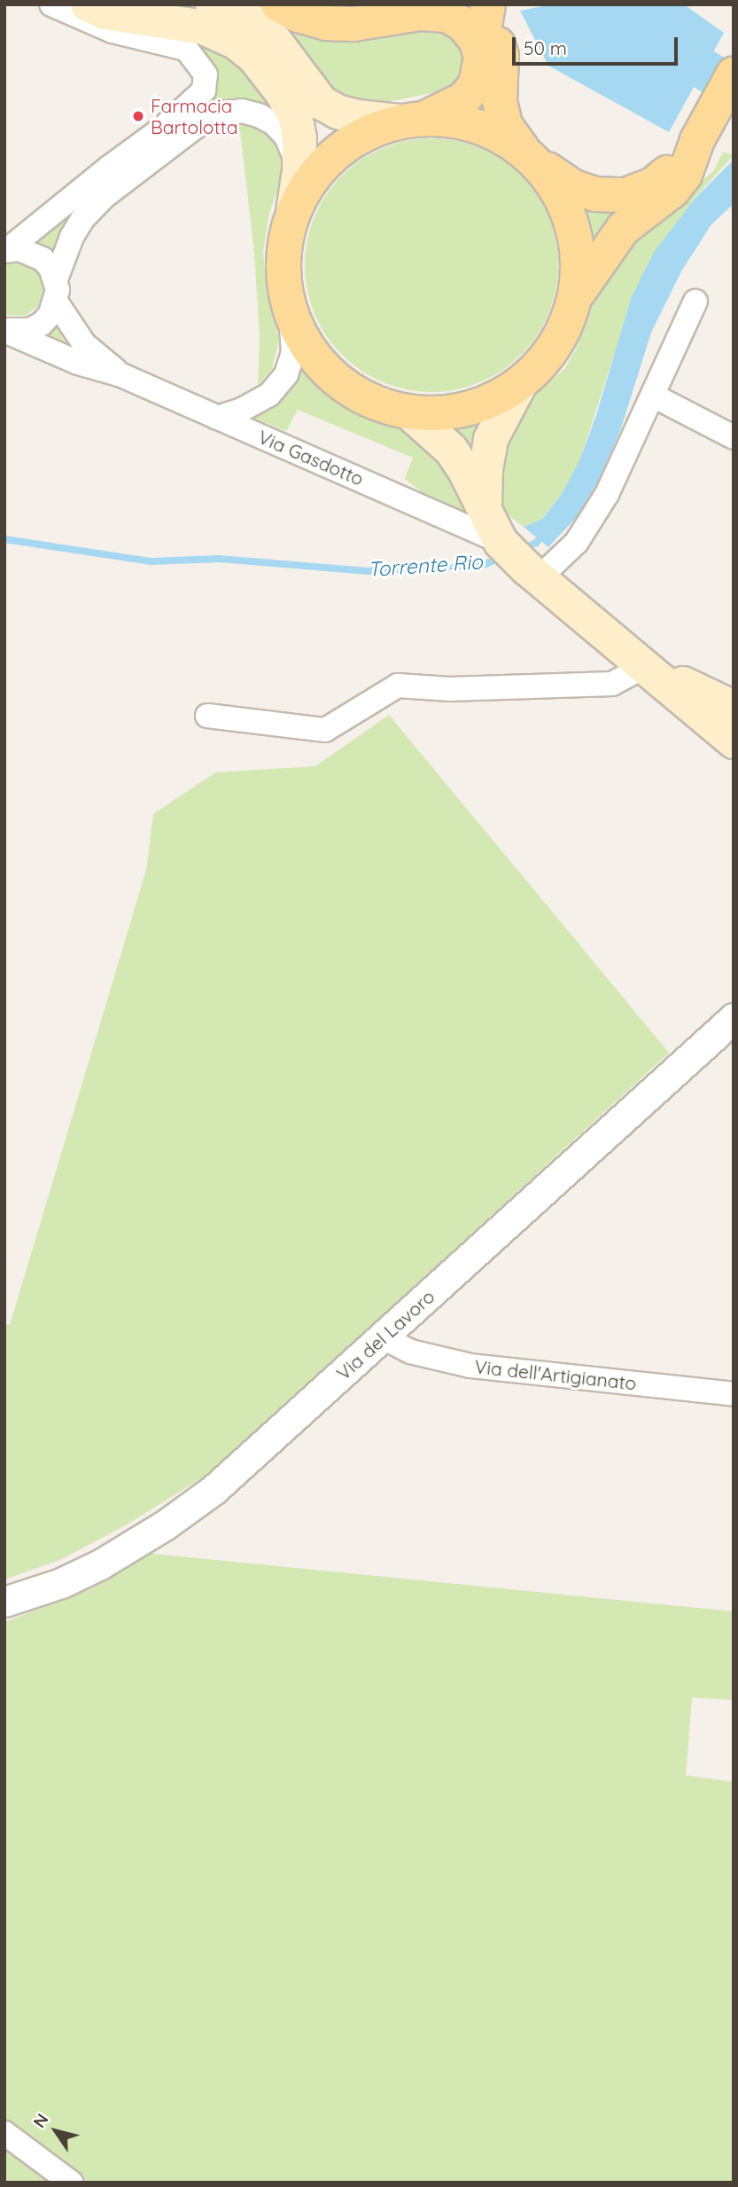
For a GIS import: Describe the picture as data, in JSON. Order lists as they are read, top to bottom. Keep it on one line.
{"streets":{"street":["Via Gasdotto","Via del Lavoro","Via dell'Artigianato"]},"crossings":[["Via del Lavoro","Via dell'Artigianato"]],"water":["Torrente Rio"],"places":["Farmacia Bartolotta"],"scale_bar":"50 m","north":"top left"}
